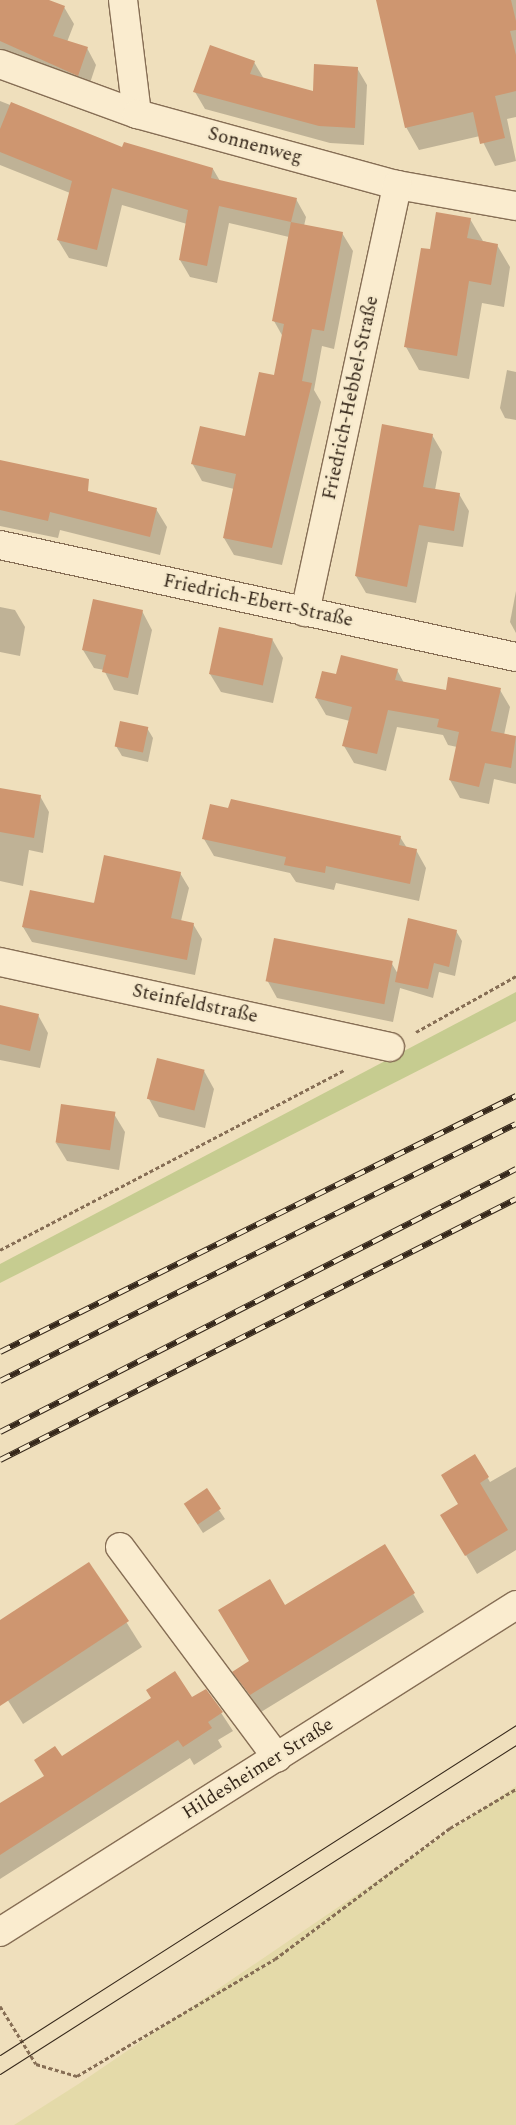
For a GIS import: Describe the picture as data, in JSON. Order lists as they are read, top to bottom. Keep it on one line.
{"streets":{"street":["Sonnenweg","Friedrich-Hebbel-Straße","Friedrich-Ebert-Straße","Steinfeldstraße","Hildesheimer Straße"]},"crossings":[["Sonnenweg","Friedrich-Hebbel-Straße"],["Friedrich-Hebbel-Straße","Friedrich-Ebert-Straße"]]}
